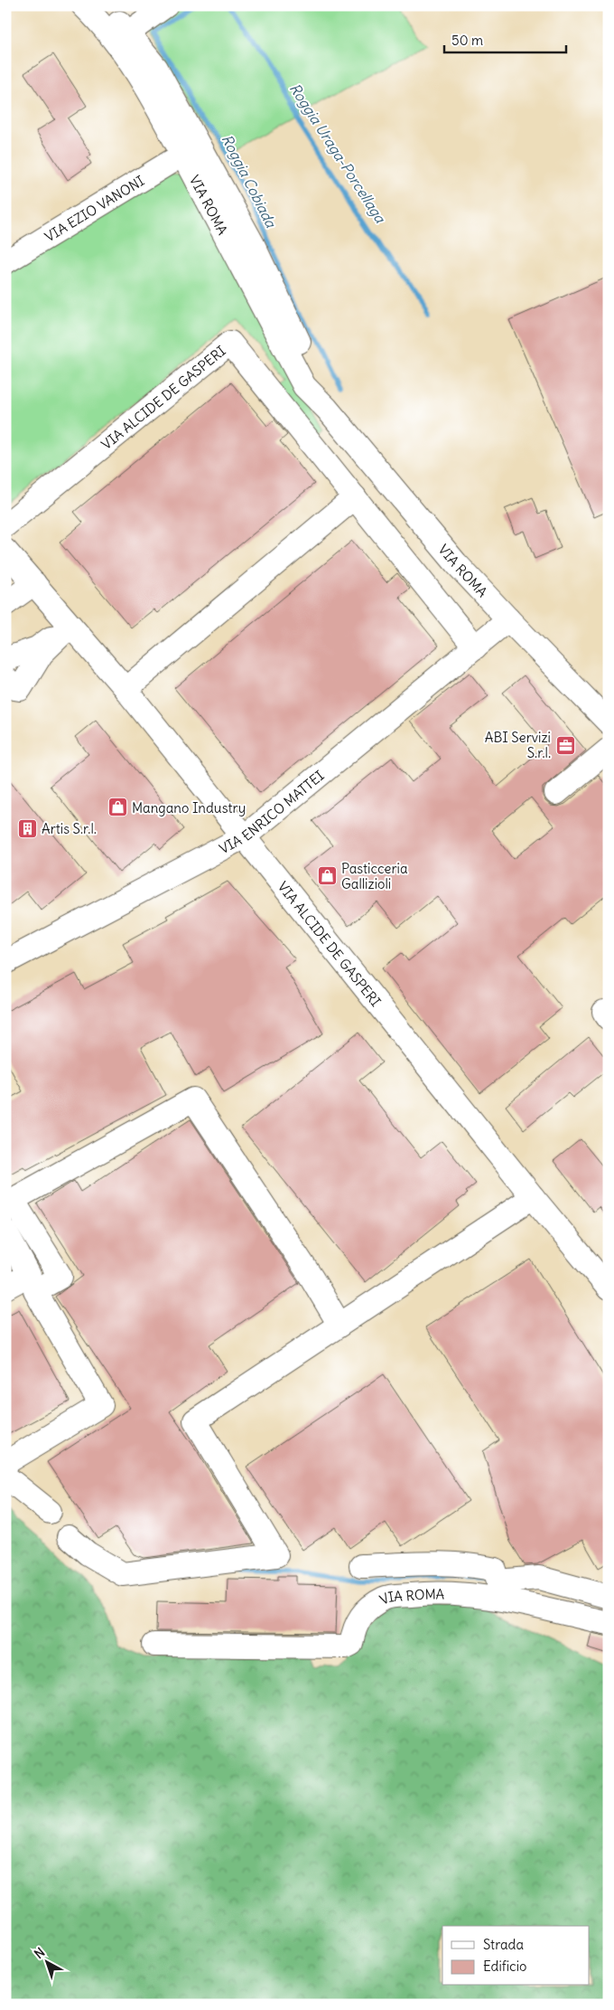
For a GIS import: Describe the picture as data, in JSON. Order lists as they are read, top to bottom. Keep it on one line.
{"streets":{"street":["VIA ROMA","VIA EZIO VANONI","VIA ALCIDE DE GASPERI","VIA ENRICO MATTEI"]},"crossings":[["VIA ROMA","VIA EZIO VANONI"],["VIA ROMA","VIA ENRICO MATTEI"],["VIA ALCIDE DE GASPERI","VIA ENRICO MATTEI"]],"water":["Roggia Uraga-Porcellaga","Roggia Cobiada"],"places":{"office":["ABI Servizi S.r.l."],"shop":["Mangano Industry","Pasticceria Gallizioli"],"building":["Artis S.r.l."]},"legend":["Strada","Edificio"],"scale_bar":"50 m","north":"top left"}
